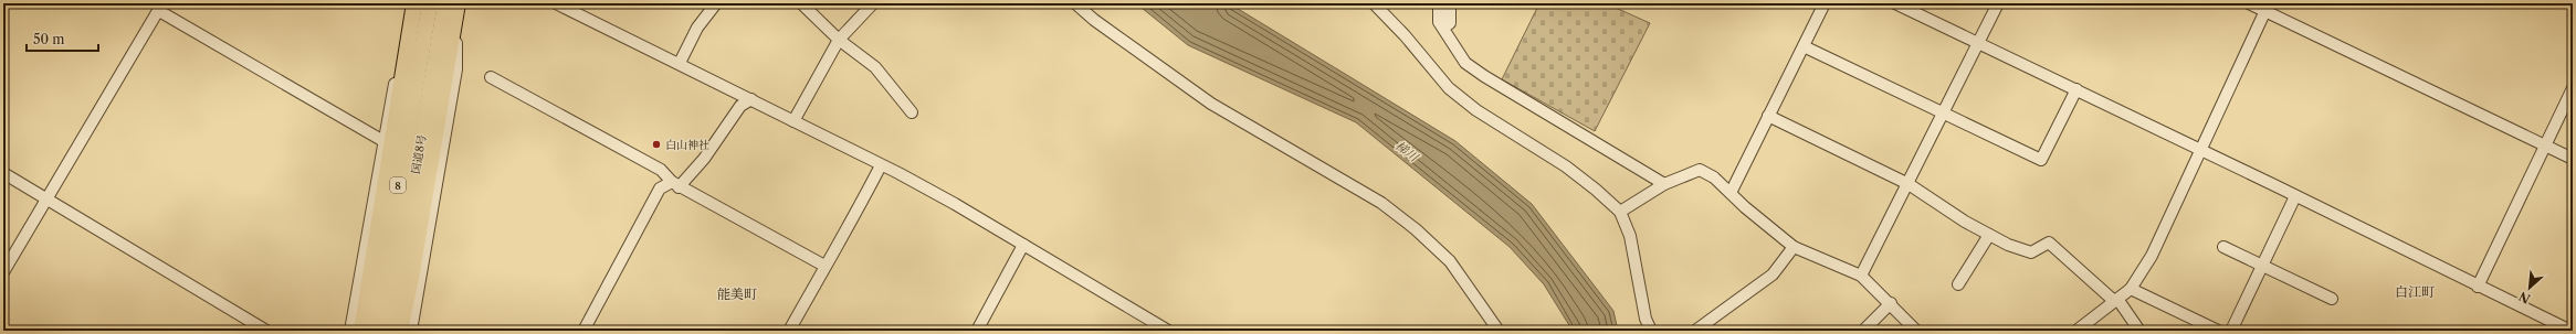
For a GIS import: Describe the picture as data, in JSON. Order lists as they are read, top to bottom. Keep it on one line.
{"streets":{"highway":["国道8号","8"]},"districts":["白江町","能美町"],"water":["梯川"],"places":["白山神社"],"scale_bar":"50 m","north":"bottom left"}
